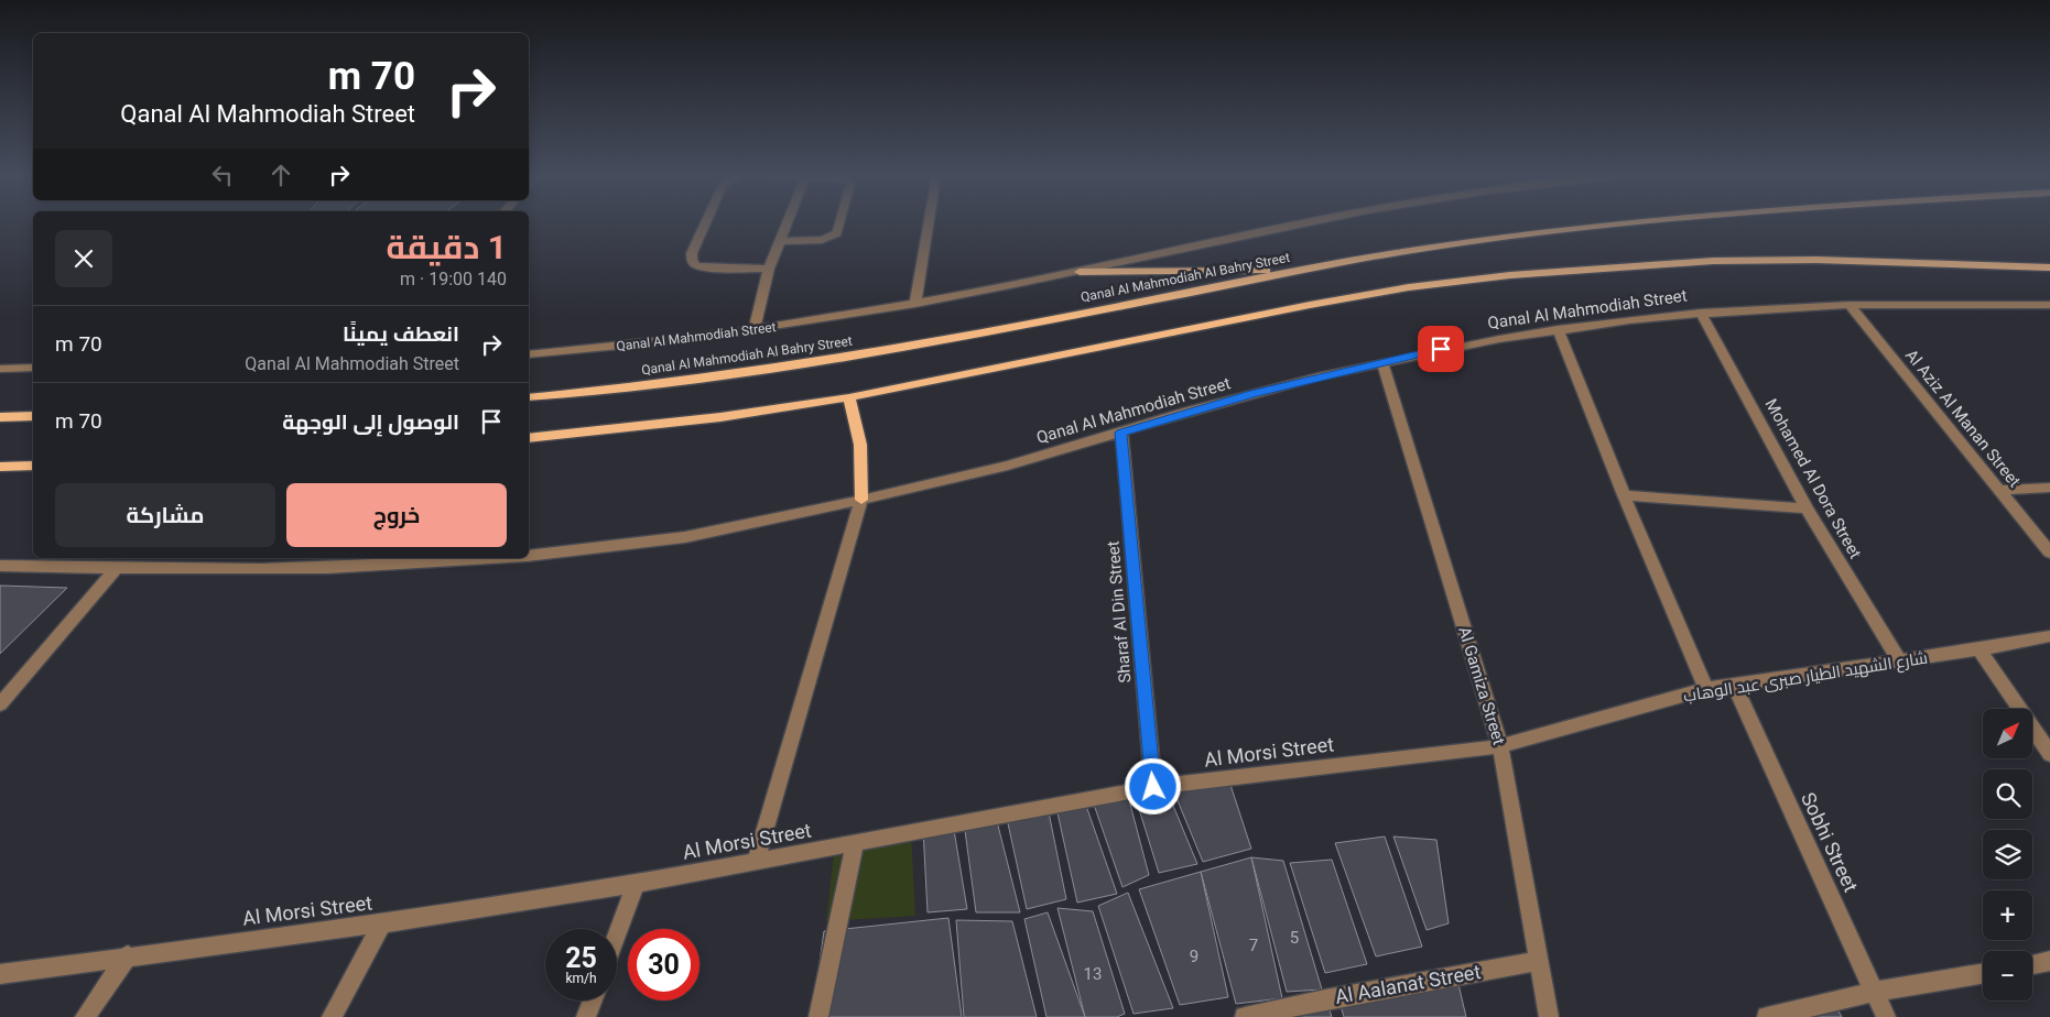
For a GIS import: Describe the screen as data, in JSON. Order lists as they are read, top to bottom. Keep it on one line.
{"streets":{"main road":["Qanal Al Mahmodiah Al Bahry Street"],"street":["Qanal Al Mahmodiah Street","Al Aziz Al Manan Street","Mohamed Al Dora Street","Sharaf Al Din Street","شارع الشهيد الطيار صبرى عبد الوهاب","Al Gamiza Street","Al Morsi Street","Sobhi Street","Al Aalanat Street"]},"crossings":[["Qanal Al Mahmodiah Street","Al Aziz Al Manan Street"],["Qanal Al Mahmodiah Street","Mohamed Al Dora Street"],["Qanal Al Mahmodiah Street","Sharaf Al Din Street"],["Qanal Al Mahmodiah Street","Al Gamiza Street"],["Mohamed Al Dora Street","شارع الشهيد الطيار صبرى عبد الوهاب"],["Sharaf Al Din Street","Al Morsi Street"],["شارع الشهيد الطيار صبرى عبد الوهاب","Al Gamiza Street"],["شارع الشهيد الطيار صبرى عبد الوهاب","Al Morsi Street"],["شارع الشهيد الطيار صبرى عبد الوهاب","Sobhi Street"],["Al Gamiza Street","Al Morsi Street"],["Al Gamiza Street","Al Aalanat Street"]],"house_numbers":["5","7","9","13"],"north":"top right","page":{"turn":["70 m","Qanal Al Mahmodiah Street"],"heading":["1 دقيقة","140 m · 19:00"],"list":[{"name":"انعطف يمينًا","note":"Qanal Al Mahmodiah Street","value":"70 m"},{"name":"الوصول إلى الوجهة","value":"70 m"}],"buttons":["خروج","مشاركة"],"map_buttons":["+","−"],"speed":"25 km/h","limit":"30"}}
